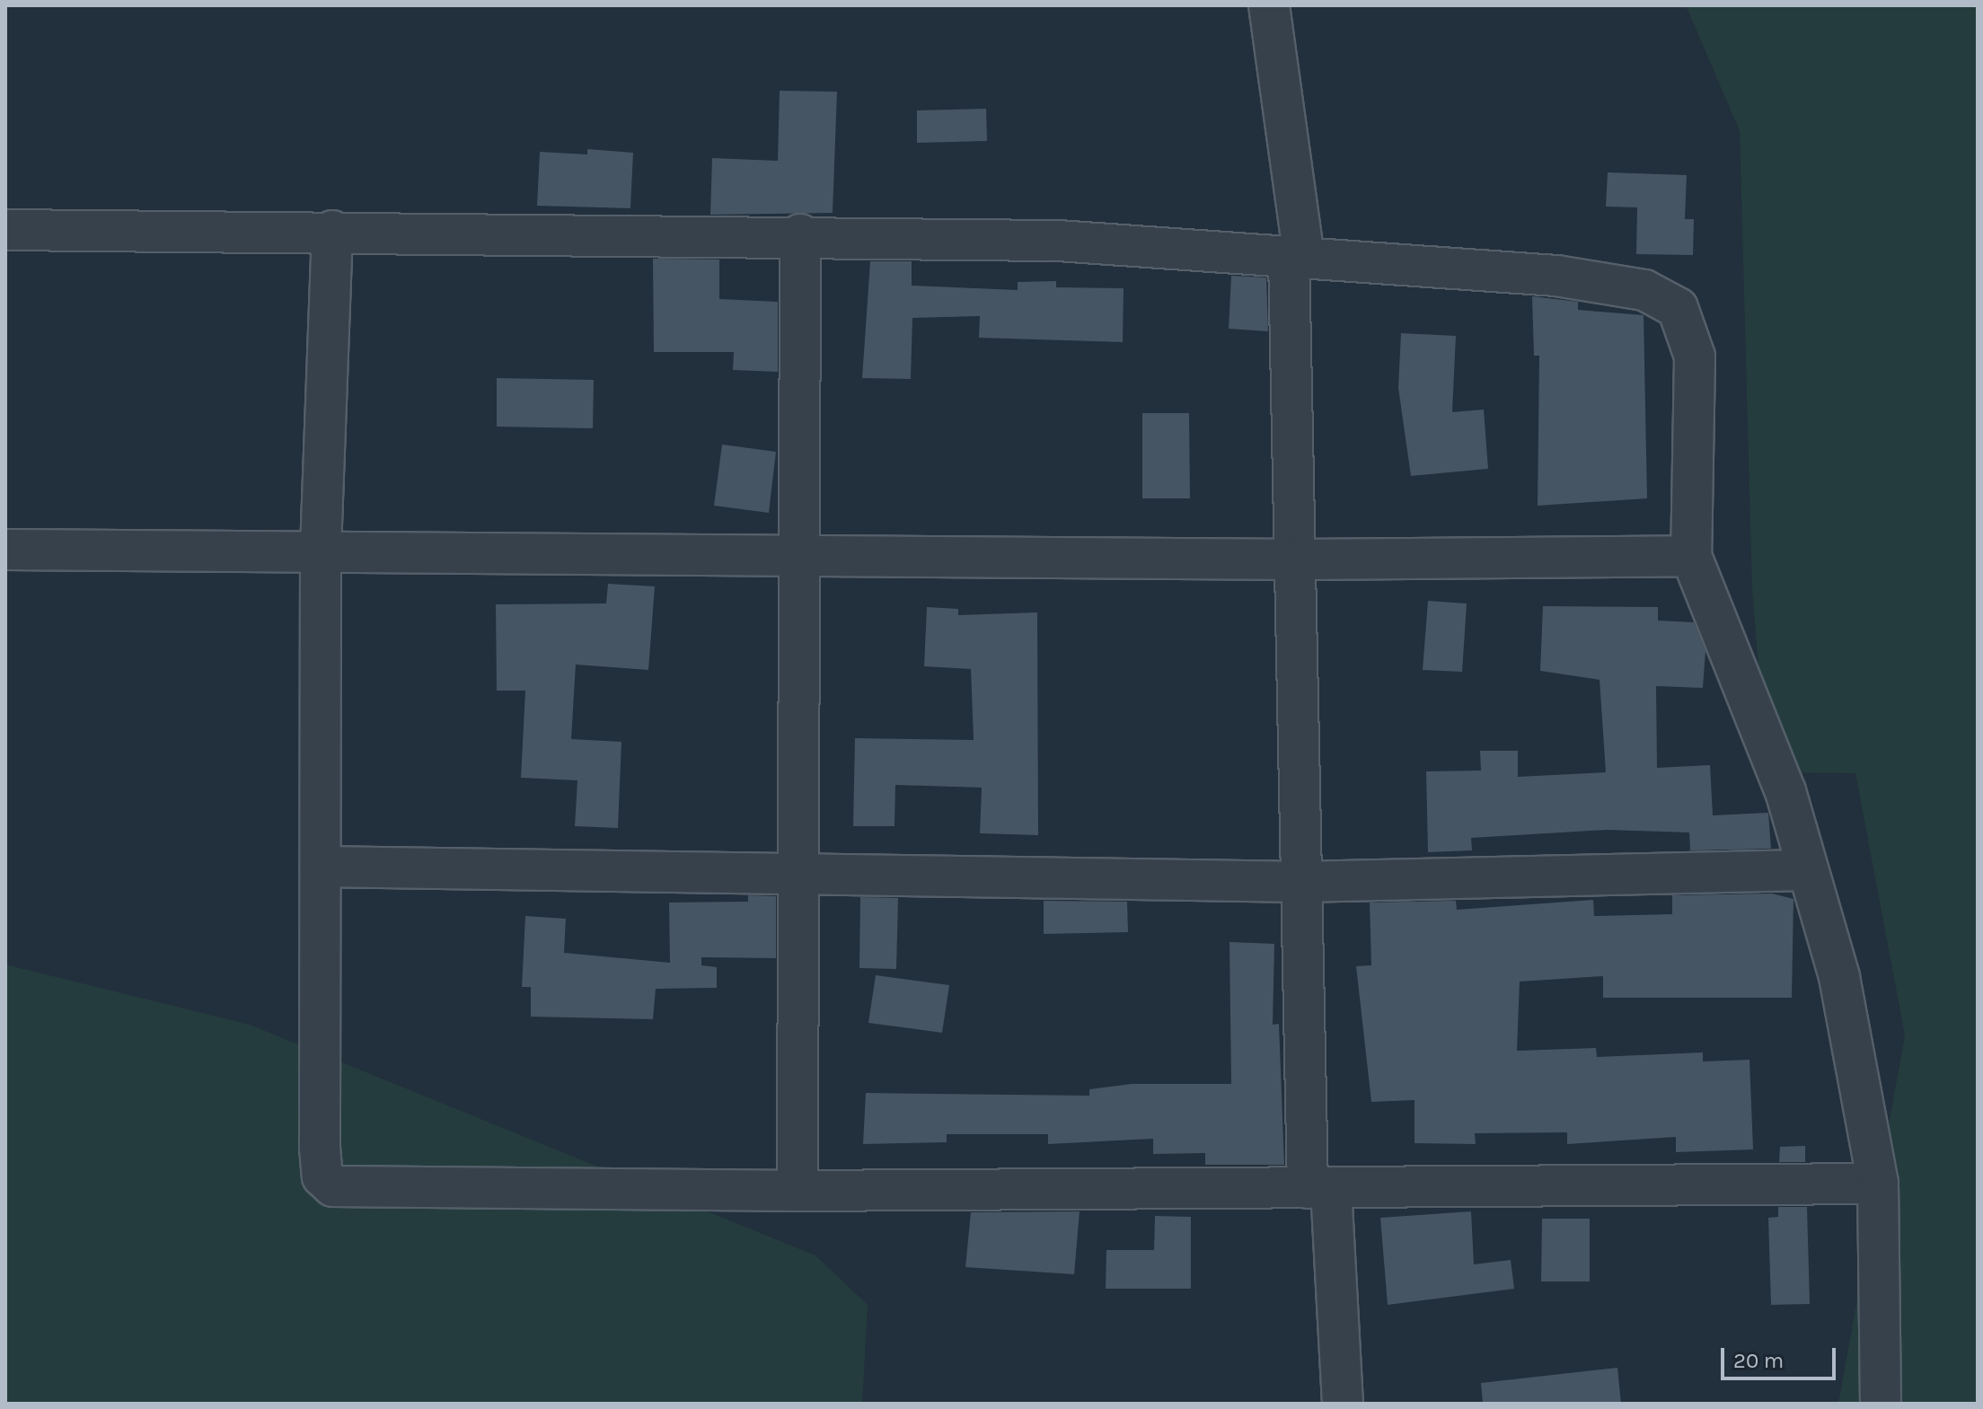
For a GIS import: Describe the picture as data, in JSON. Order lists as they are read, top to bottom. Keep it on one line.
{"scale_bar":"20 m"}
